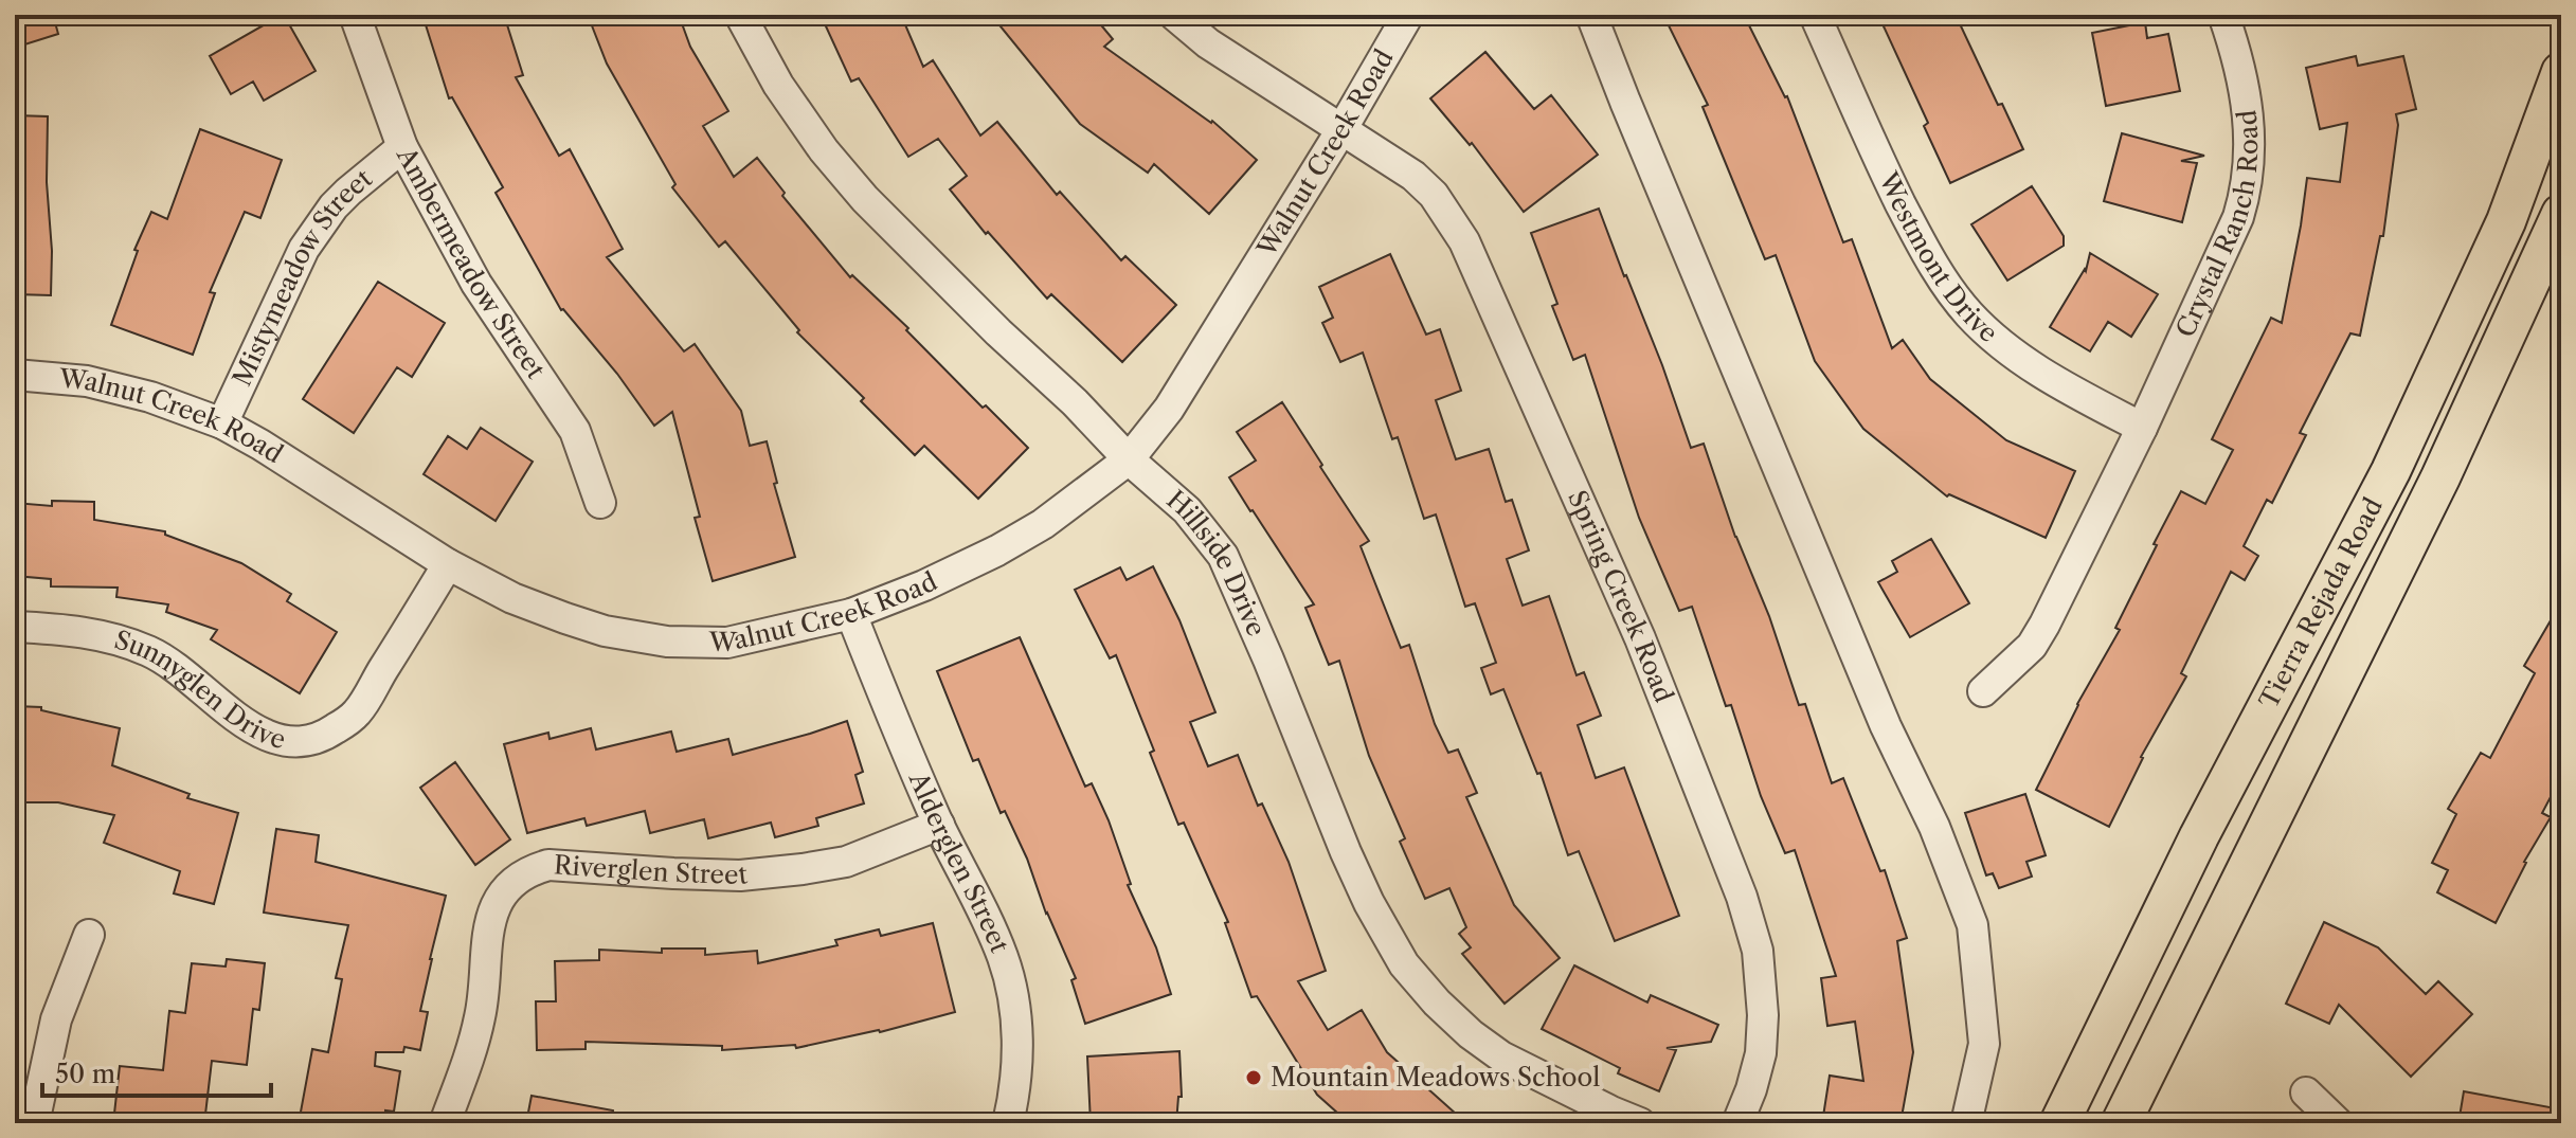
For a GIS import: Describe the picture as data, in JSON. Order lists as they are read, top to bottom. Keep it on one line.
{"streets":{"main road":["Tierra Rejada Road"],"street":["Walnut Creek Road","Crystal Ranch Road","Westmont Drive","Ambermeadow Street","Mistymeadow Street","Hillside Drive","Spring Creek Road","Sunnyglen Drive","Alderglen Street","Riverglen Street"]},"crossings":[["Walnut Creek Road","Mistymeadow Street"],["Walnut Creek Road","Hillside Drive"],["Walnut Creek Road","Spring Creek Road"],["Walnut Creek Road","Sunnyglen Drive"],["Walnut Creek Road","Alderglen Street"],["Crystal Ranch Road","Westmont Drive"],["Ambermeadow Street","Mistymeadow Street"],["Alderglen Street","Riverglen Street"]],"places":["Mountain Meadows School"],"scale_bar":"50 m"}
